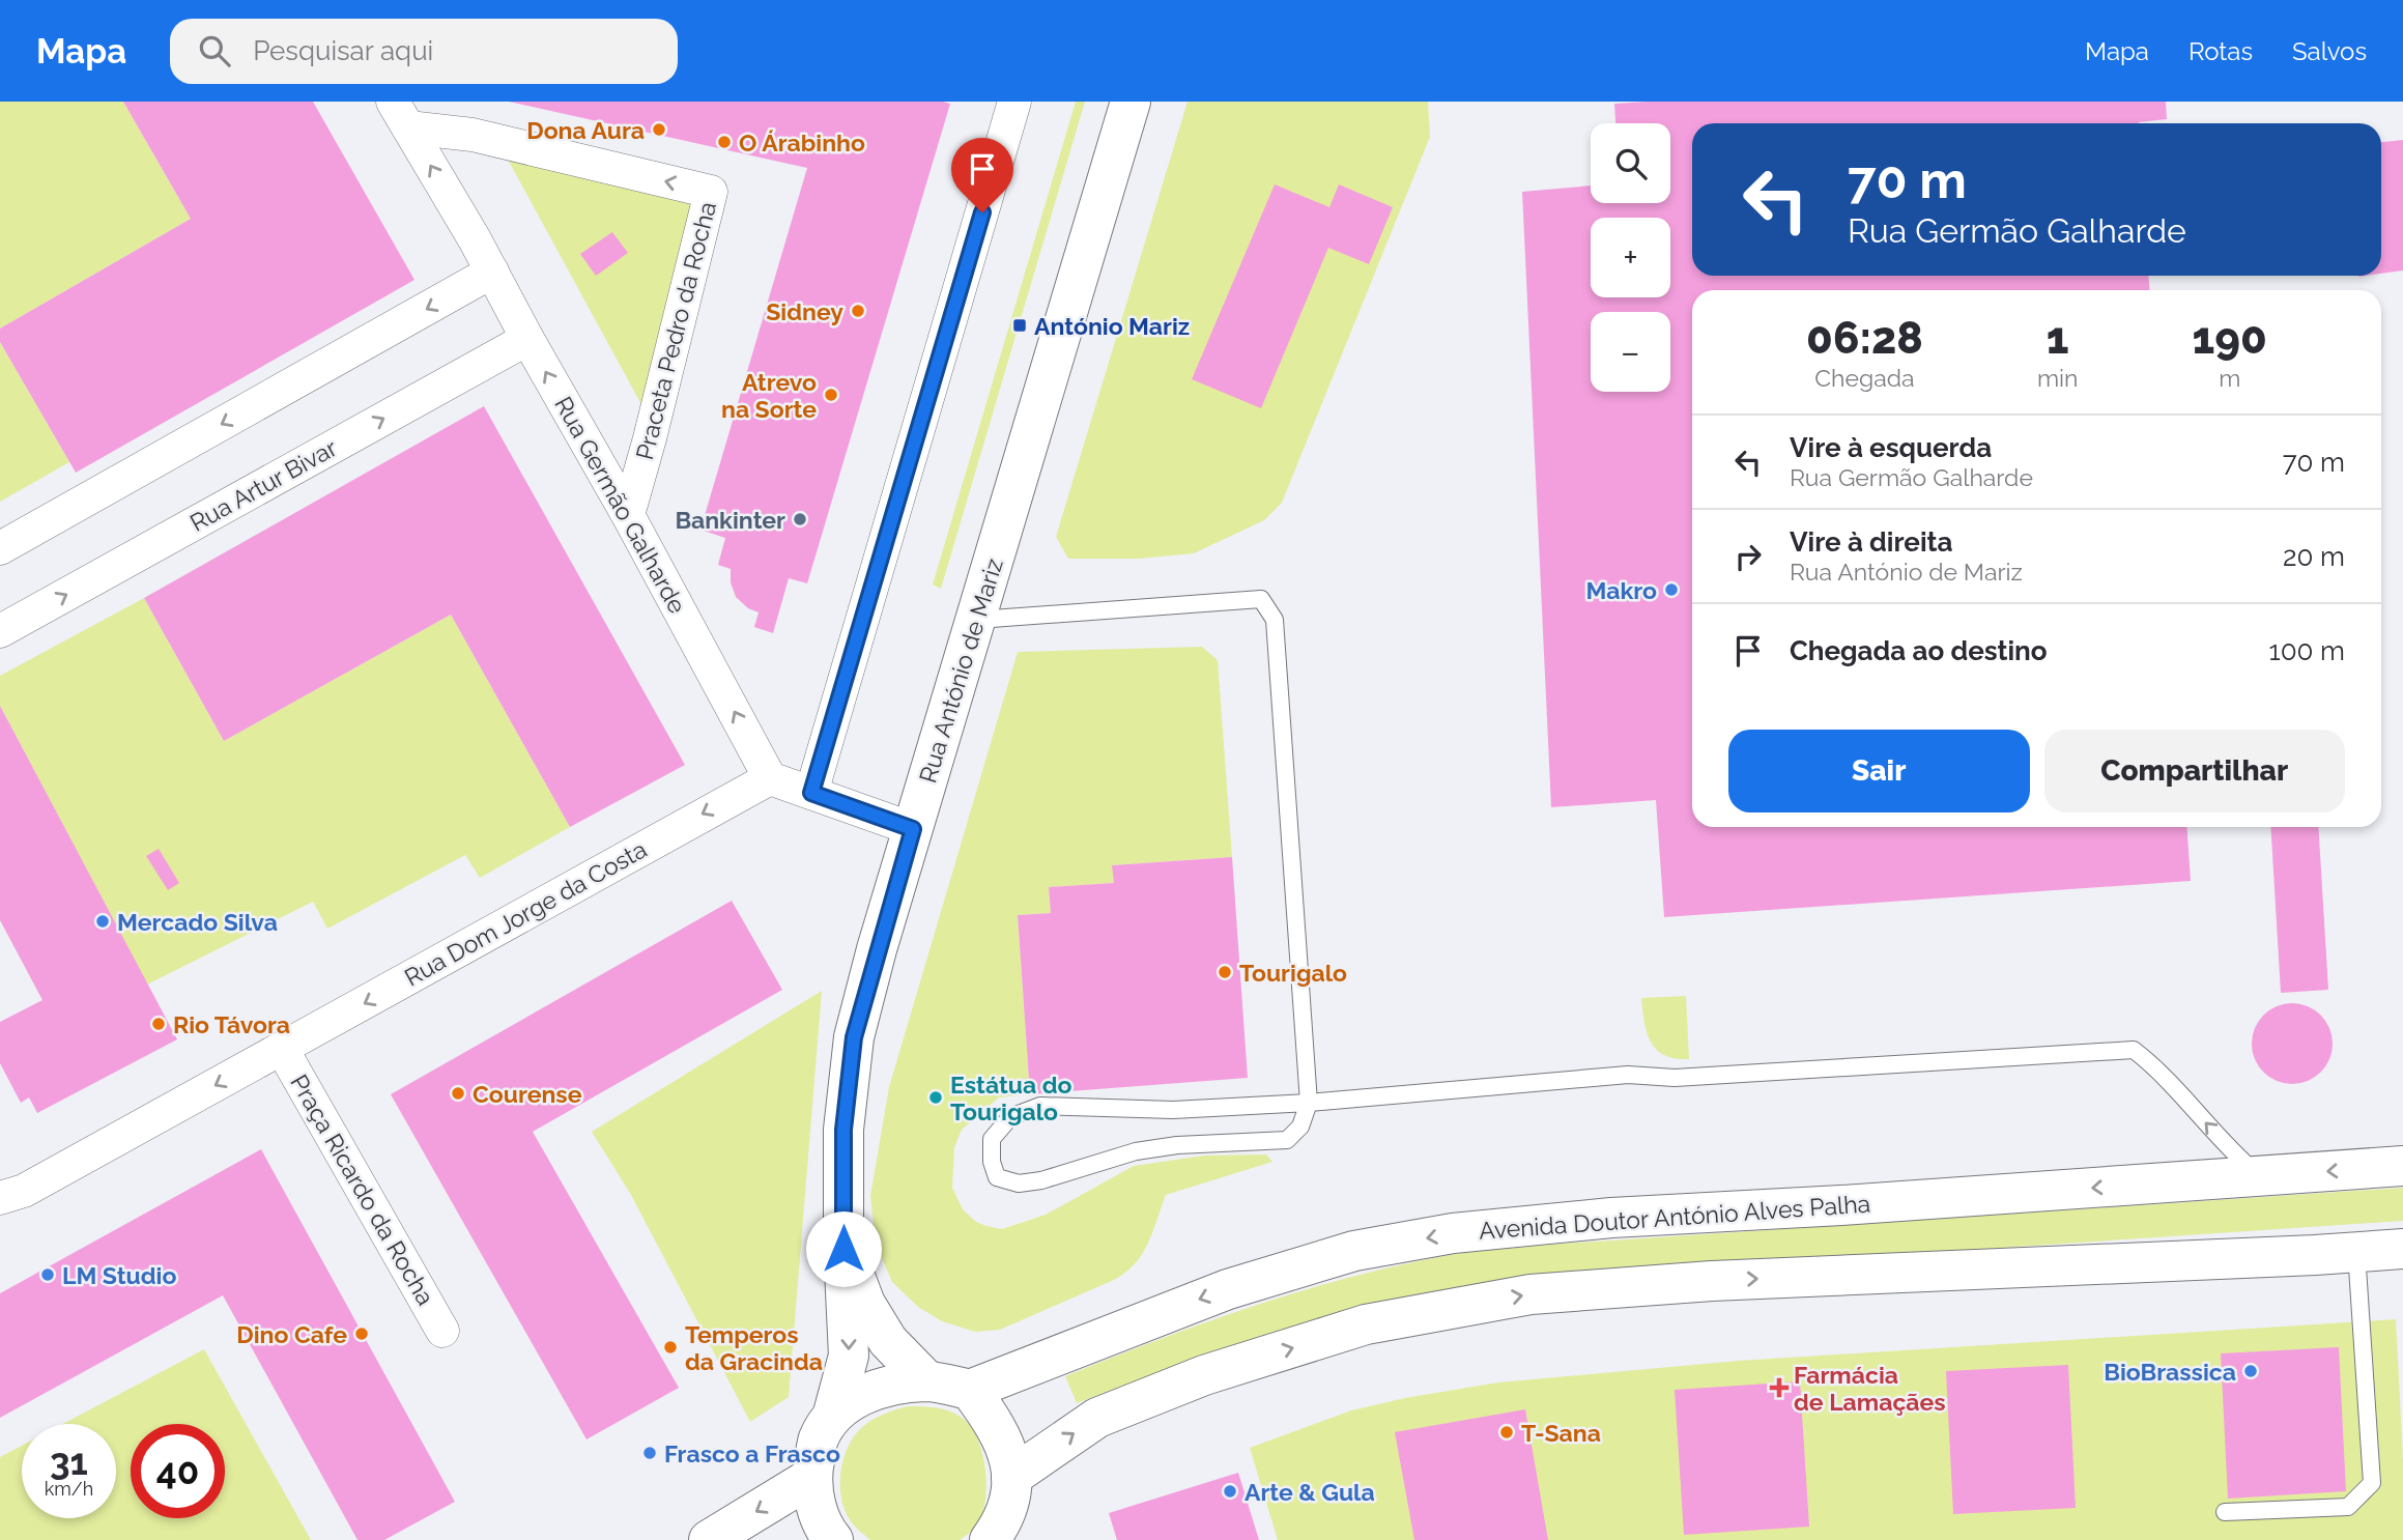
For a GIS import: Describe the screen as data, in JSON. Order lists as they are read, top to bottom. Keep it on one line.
{"streets":{"street":["Praceta Pedro da Rocha","Rua Artur Bivar","Rua Germão Galharde","Rua António de Mariz","Rua Dom Jorge da Costa","Praça Ricardo da Rocha","Avenida Doutor António Alves Palha"]},"crossings":[["Praceta Pedro da Rocha","Rua Germão Galharde"],["Rua Artur Bivar","Rua Germão Galharde"],["Rua Germão Galharde","Rua Dom Jorge da Costa"],["Rua Dom Jorge da Costa","Praça Ricardo da Rocha"]],"one_way":["Rua Germão Galharde","Rua Dom Jorge da Costa"],"places":{"other":["Dona Aura","O Árabinho","Sidney","Atrevo na Sorte","Bankinter","Makro","Mercado Silva","Tourigalo","Rio Távora","Courense","Estátua do Tourigalo","LM Studio","Dino Cafe","Temperos da Gracinda","BioBrassica","T-Sana","Frasco a Frasco","Arte & Gula"],"transit":["António Mariz"],"health":["Farmácia de Lamaçães"]},"page":{"header":"Mapa","search":"Pesquisar aqui","nav":["Mapa","Rotas","Salvos"],"map_buttons":["+","−"],"turn":["70 m","Rua Germão Galharde"],"eta":["06:28","Chegada","1","min","190","m"],"list":[{"name":"Vire à esquerda","note":"Rua Germão Galharde","value":"70 m"},{"name":"Vire à direita","note":"Rua António de Mariz","value":"20 m"},{"name":"Chegada ao destino","value":"100 m"}],"buttons":["Sair","Compartilhar"],"speed":"31 km/h","limit":"40"}}
